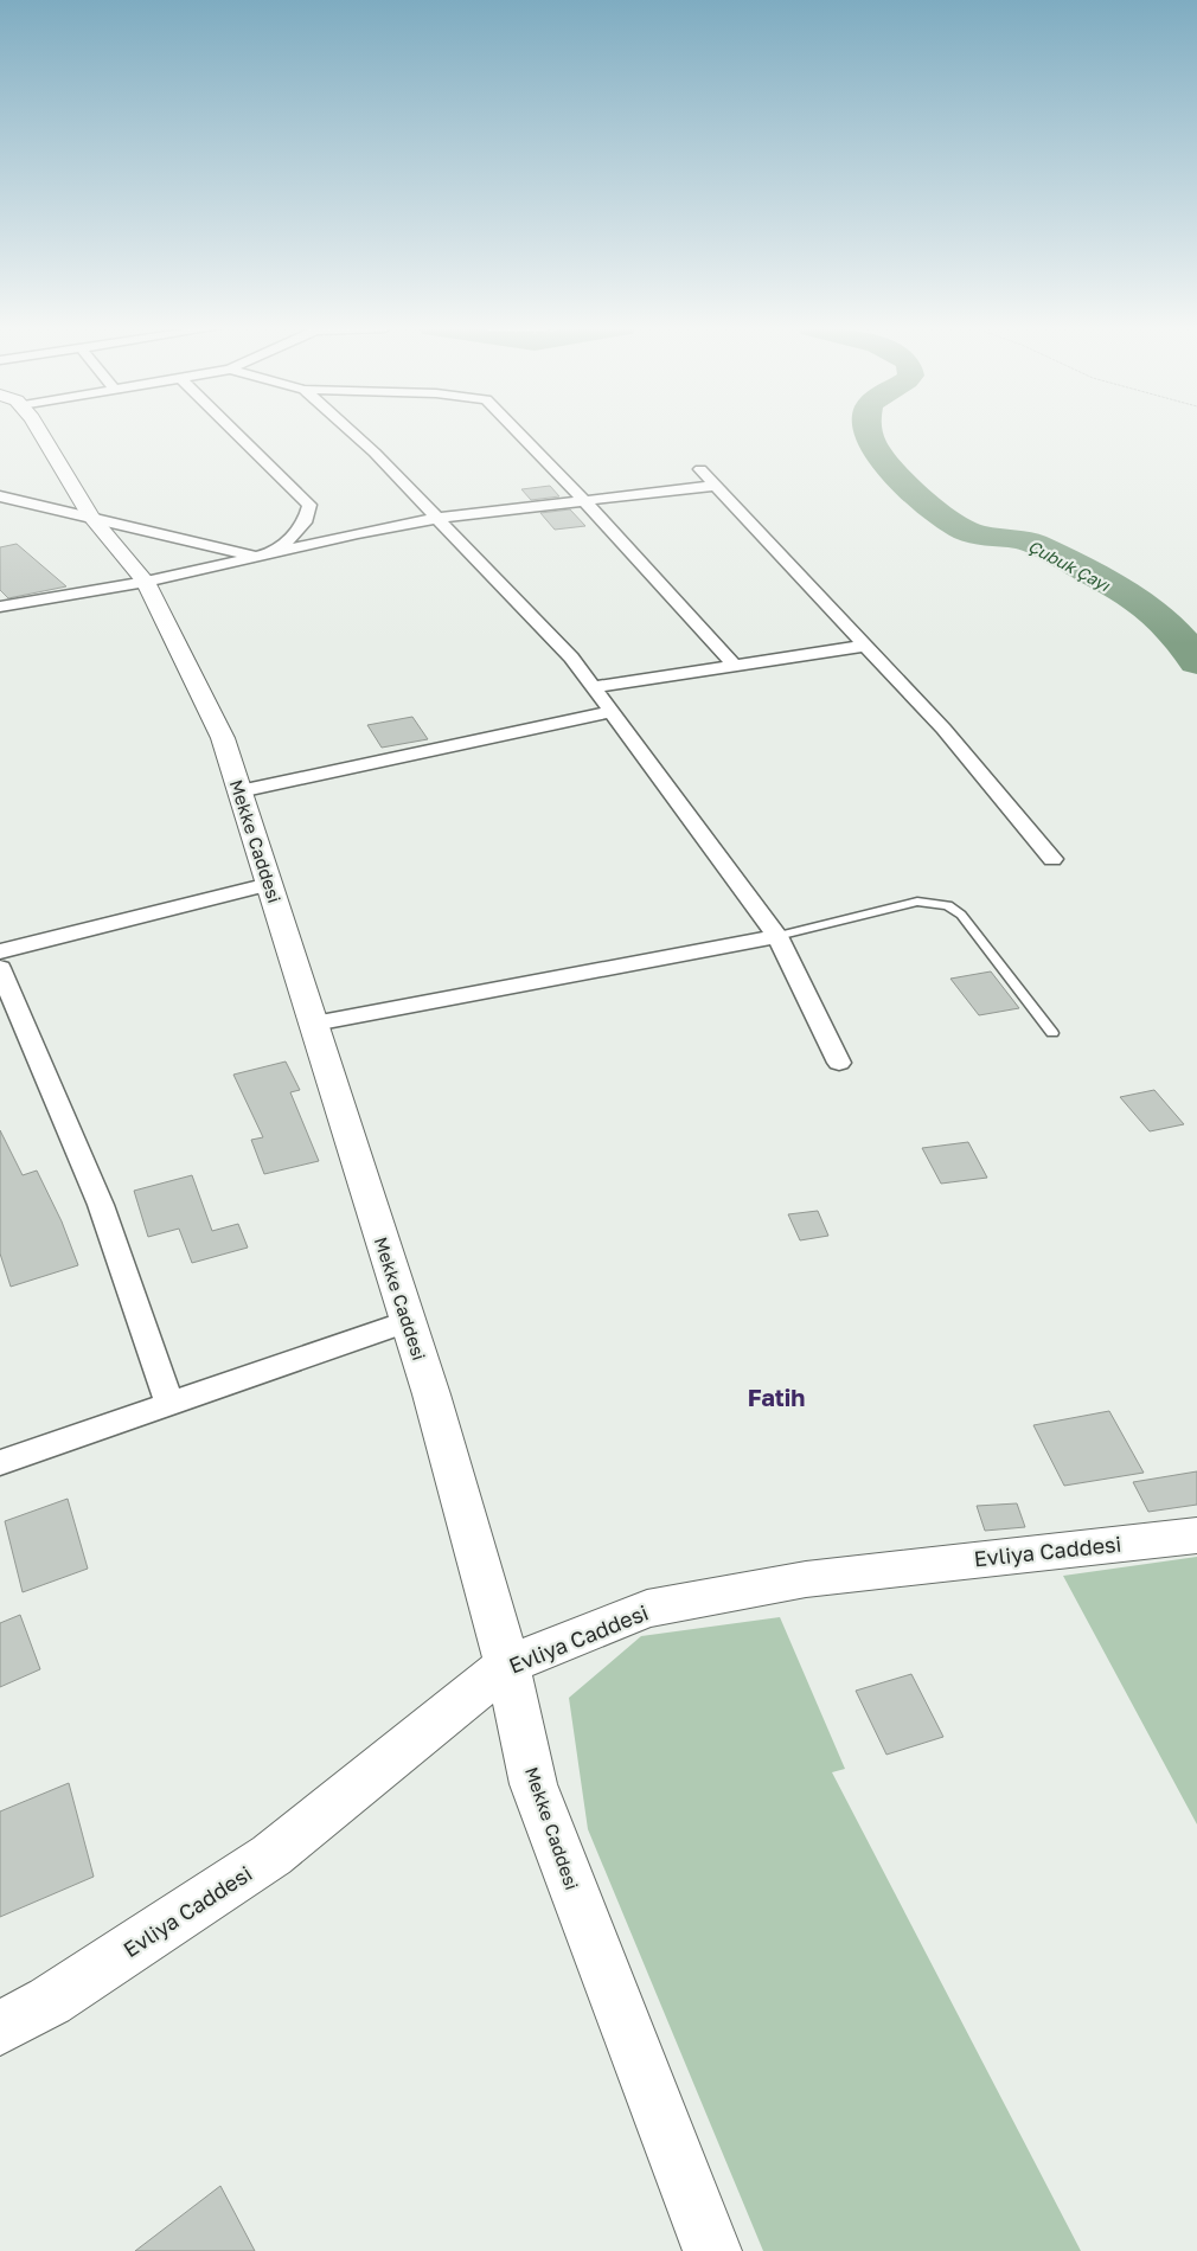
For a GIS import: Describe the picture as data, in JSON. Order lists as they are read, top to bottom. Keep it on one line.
{"streets":{"street":["Mekke Caddesi","Evliya Caddesi"]},"crossings":[["Mekke Caddesi","Evliya Caddesi"]],"districts":["Fatih"],"water":["Çubuk Çayı"]}
